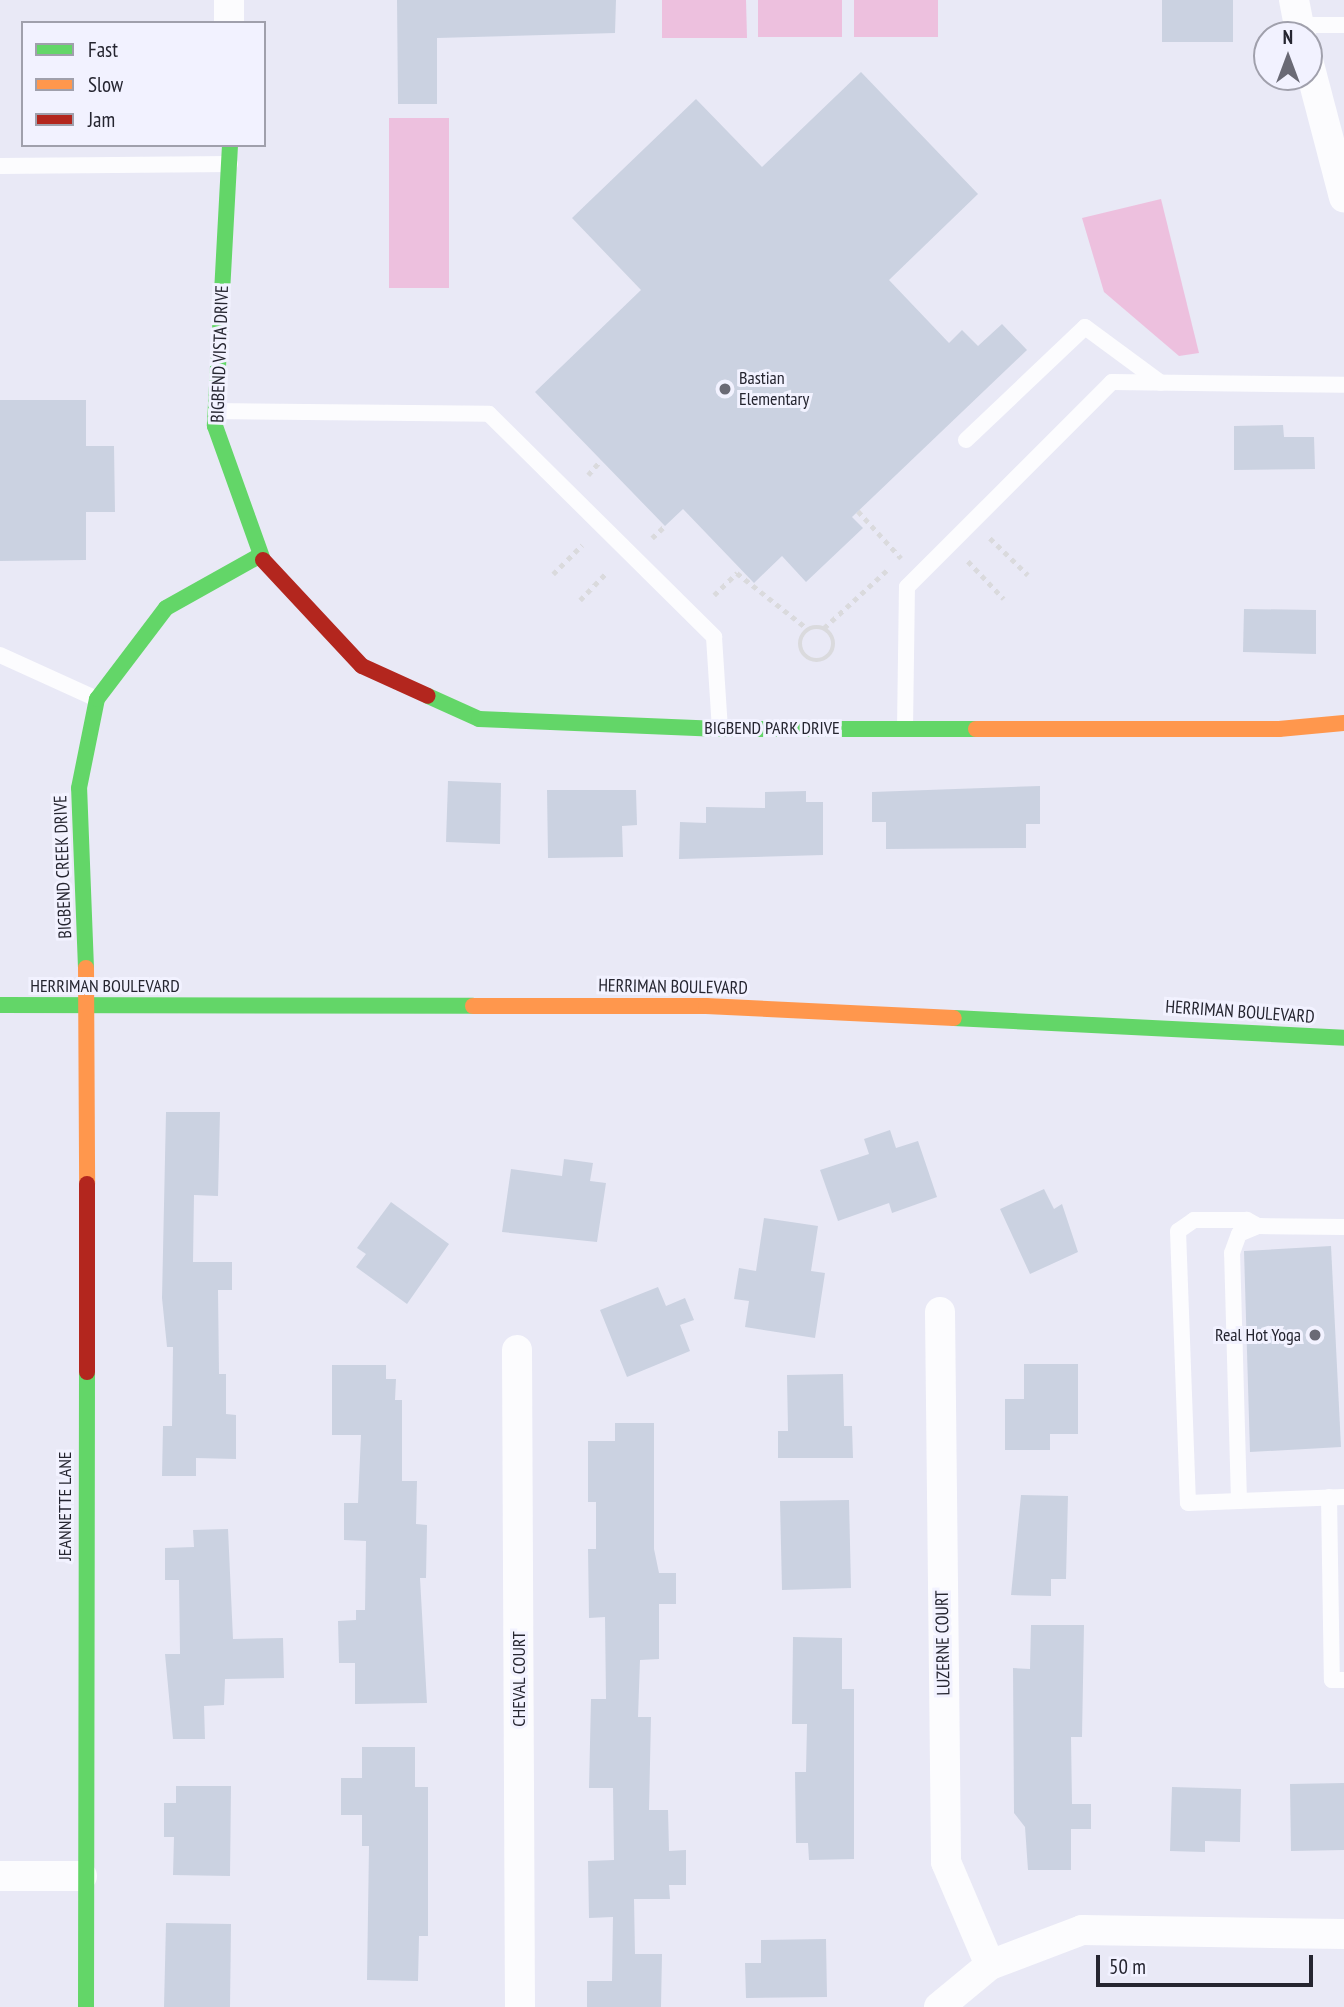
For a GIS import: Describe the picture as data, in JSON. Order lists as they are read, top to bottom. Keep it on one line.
{"streets":{"street":["BIGBEND VISTA DRIVE","BIGBEND PARK DRIVE","BIGBEND CREEK DRIVE","HERRIMAN BOULEVARD","JEANNETTE LANE","LUZERNE COURT","CHEVAL COURT"]},"crossings":[["BIGBEND VISTA DRIVE","BIGBEND PARK DRIVE"],["BIGBEND VISTA DRIVE","BIGBEND CREEK DRIVE"],["BIGBEND PARK DRIVE","BIGBEND CREEK DRIVE"],["BIGBEND CREEK DRIVE","HERRIMAN BOULEVARD"],["BIGBEND CREEK DRIVE","JEANNETTE LANE"],["HERRIMAN BOULEVARD","JEANNETTE LANE"]],"places":["Bastian Elementary","Real Hot Yoga"],"legend":["Fast","Slow","Jam"],"scale_bar":"50 m","north":"top"}
